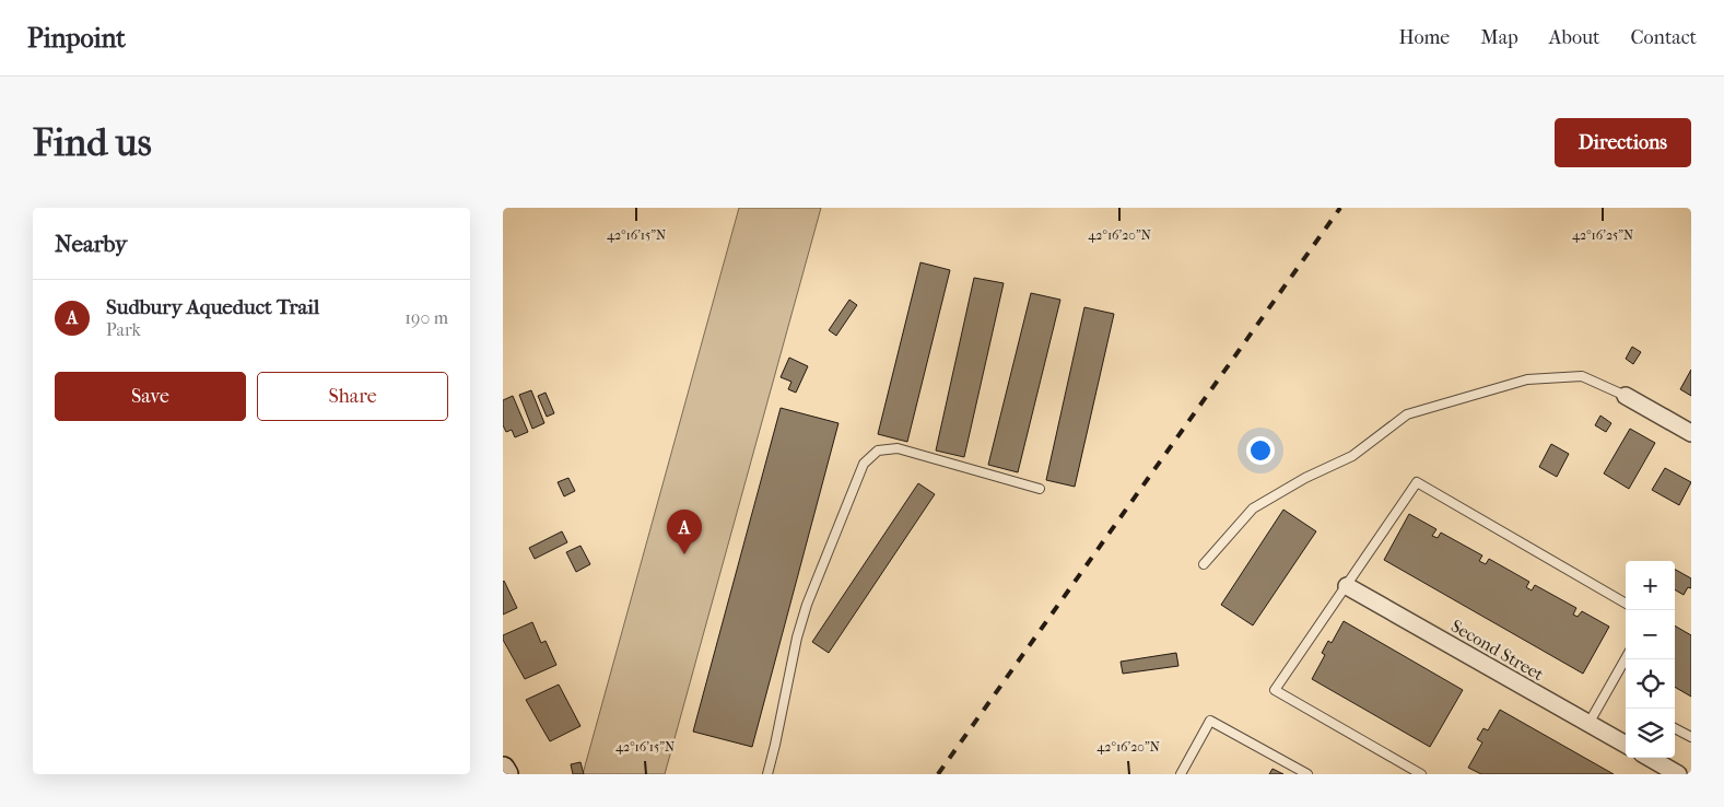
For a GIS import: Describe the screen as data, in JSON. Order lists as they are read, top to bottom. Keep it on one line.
{"streets":{"street":["Second Street"]},"page":{"header":"Pinpoint","nav":["Home","Map","About","Contact"],"buttons":["Directions",["Save","Share"]],"title":"Find us","heading":"Nearby","list":[{"mark":"A","name":"Sudbury Aqueduct Trail","note":"Park","value":"190 m"}],"pins":"A","map_buttons":["+","−"]},"coordinates":["42°16'15\"N","42°16'20\"N","42°16'25\"N"]}
